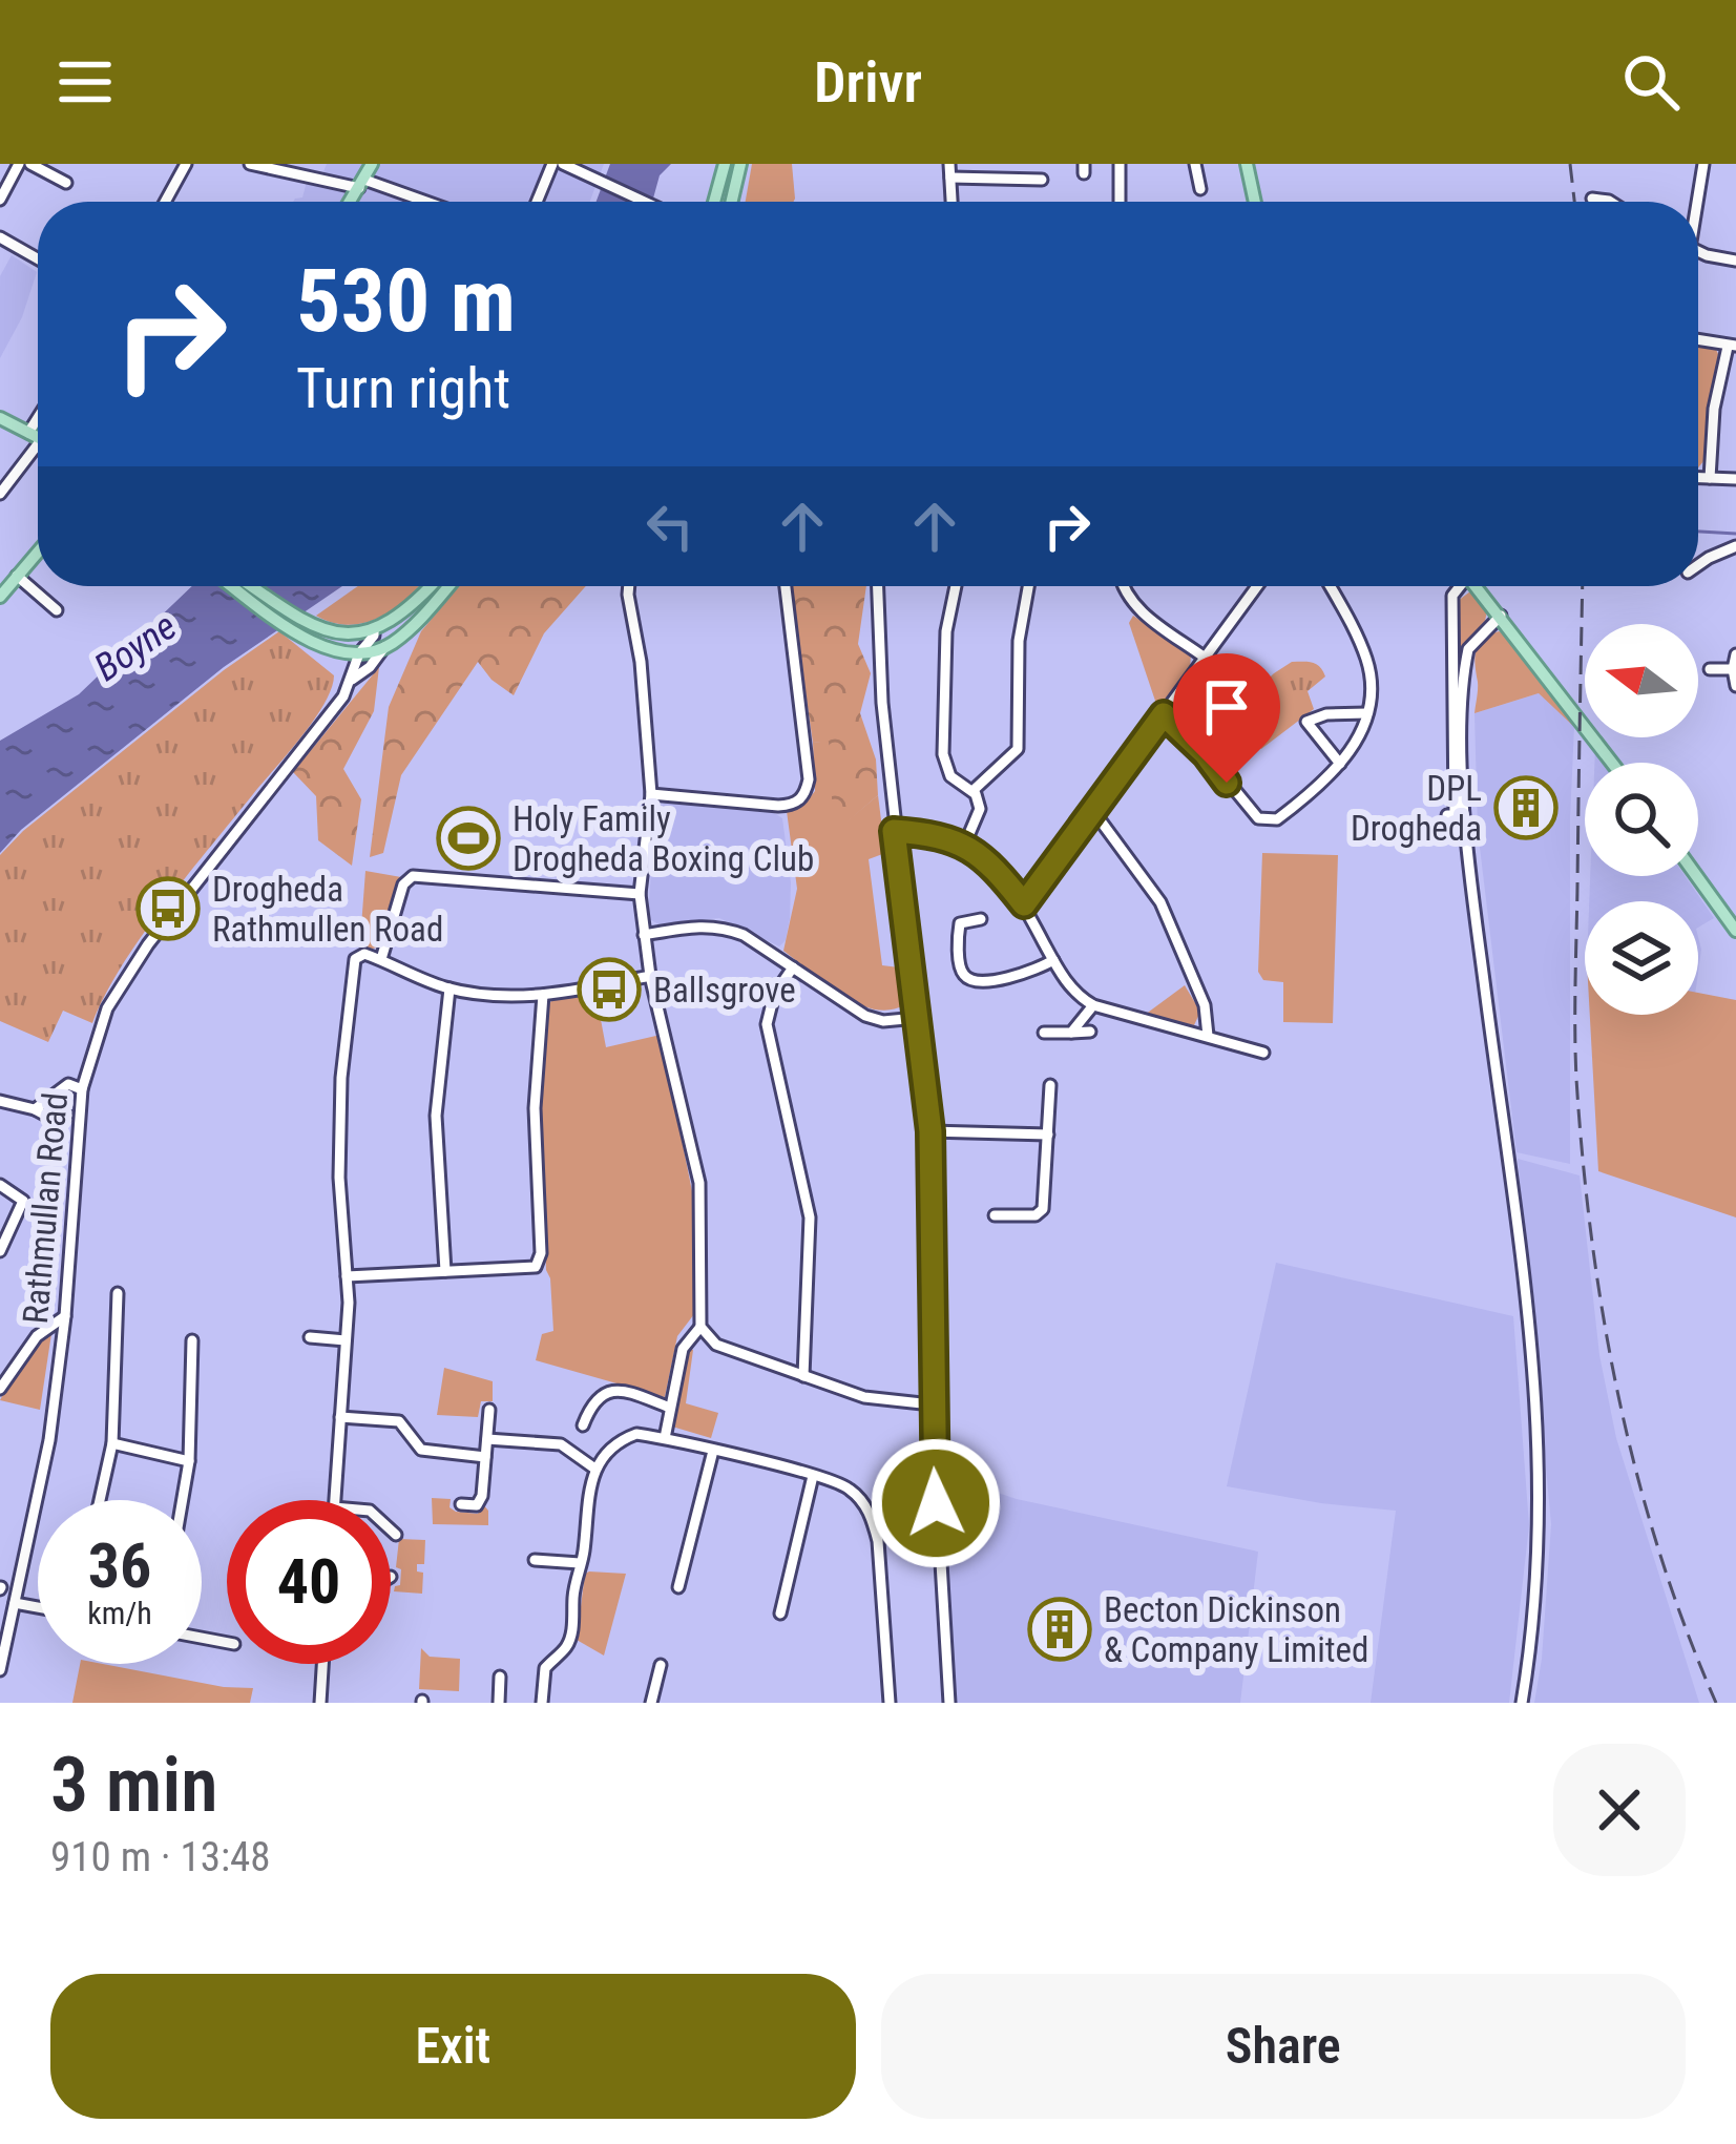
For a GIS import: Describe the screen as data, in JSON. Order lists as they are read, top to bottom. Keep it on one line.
{"streets":{"main road":["Rathmullan Road"]},"water":["Boyne"],"places":{"building":["DPL Drogheda","Becton Dickinson & Company Limited"],"sports":["Holy Family Drogheda Boxing Club"],"bus stop":["Drogheda Rathmullen Road","Ballsgrove"]},"north":"left","page":{"header":"Drivr","turn":["530 m","Turn right"],"speed":"36 km/h","limit":"40","heading":["3 min","910 m · 13:48"],"buttons":["Exit","Share"]}}
